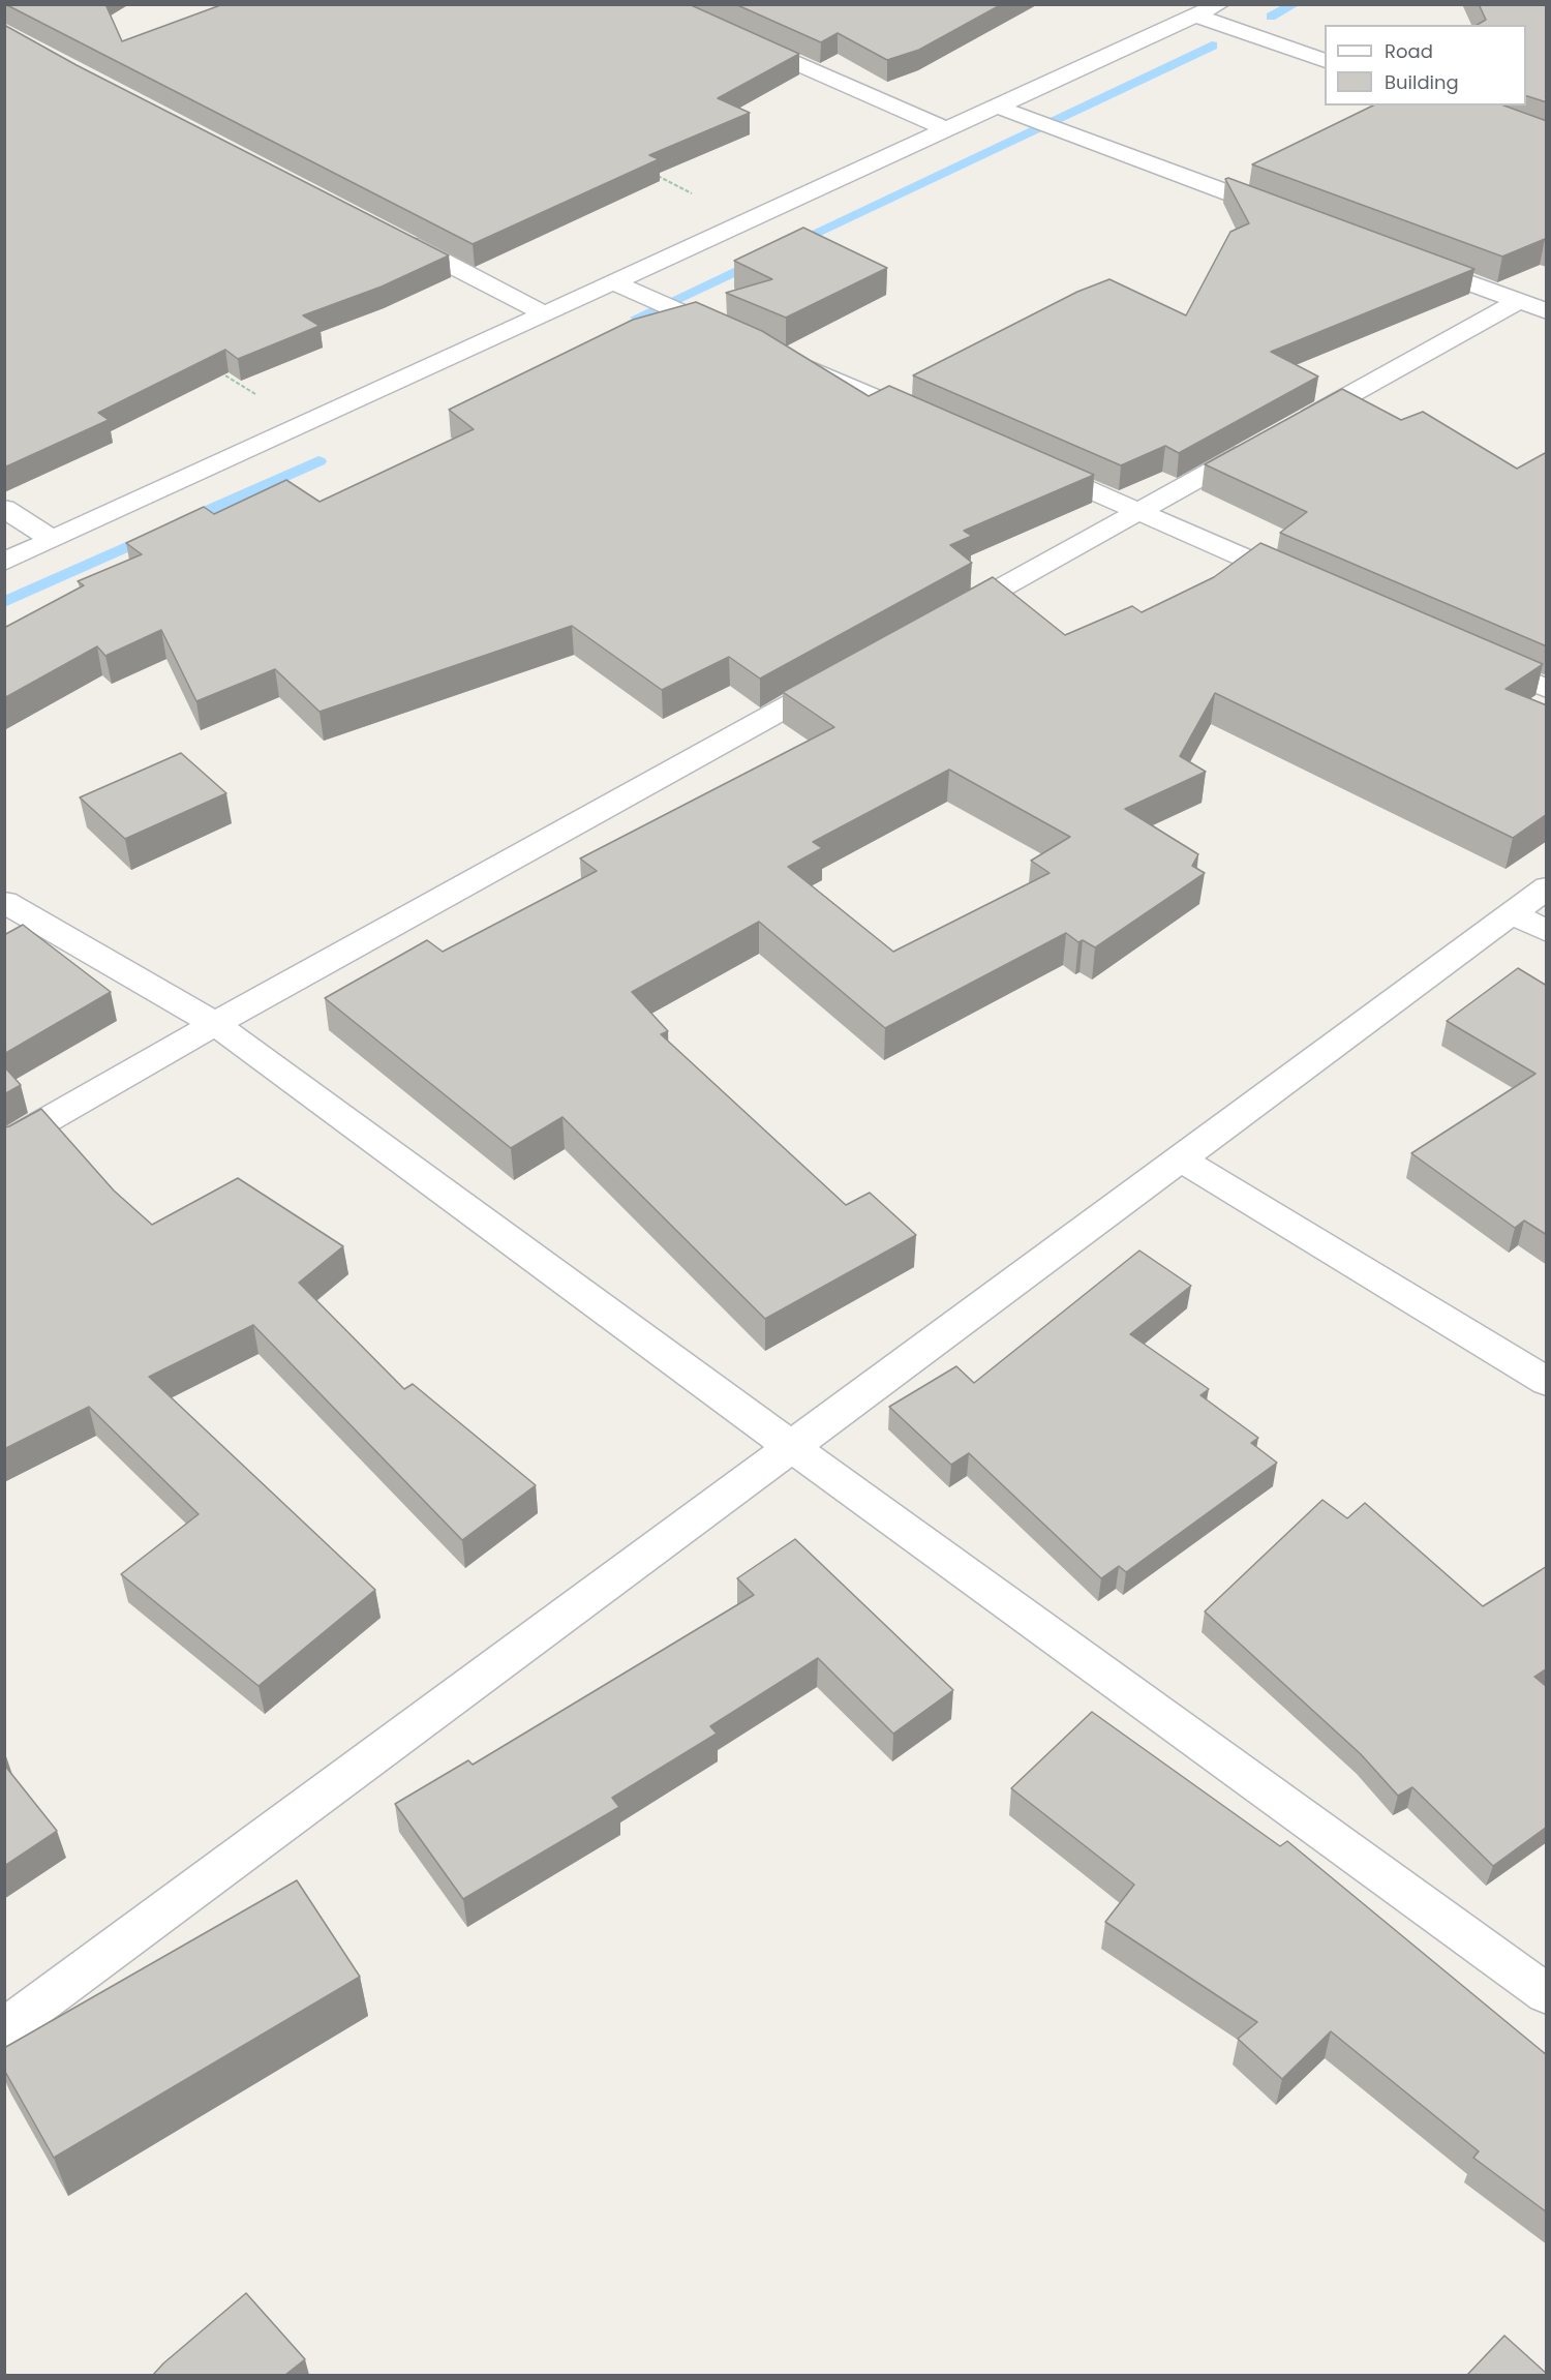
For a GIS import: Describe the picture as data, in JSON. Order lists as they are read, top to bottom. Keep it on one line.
{"legend":["Road","Building"]}
